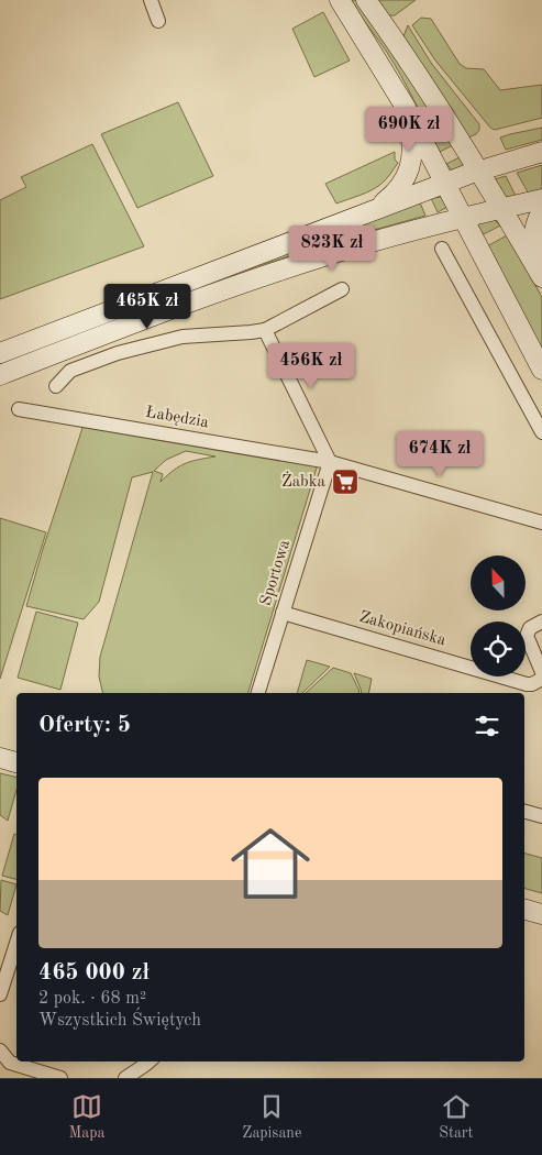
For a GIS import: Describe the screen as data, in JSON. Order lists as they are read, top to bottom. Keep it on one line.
{"streets":{"street":["Łabędzia","Sportowa","Zakopiańska"]},"crossings":[["Łabędzia","Sportowa"],["Sportowa","Zakopiańska"]],"places":{"supermarket":["Żabka"]},"north":"top","page":{"price":["690K zł","823K zł","465K zł","456K zł","674K zł"],"heading":"Oferty: 5","list":[{"name":"465 000 zł","note":"2 pok. · 68 m² · Wszystkich Świętych"}],"tabs":["Mapa","Zapisane","Start"]}}
